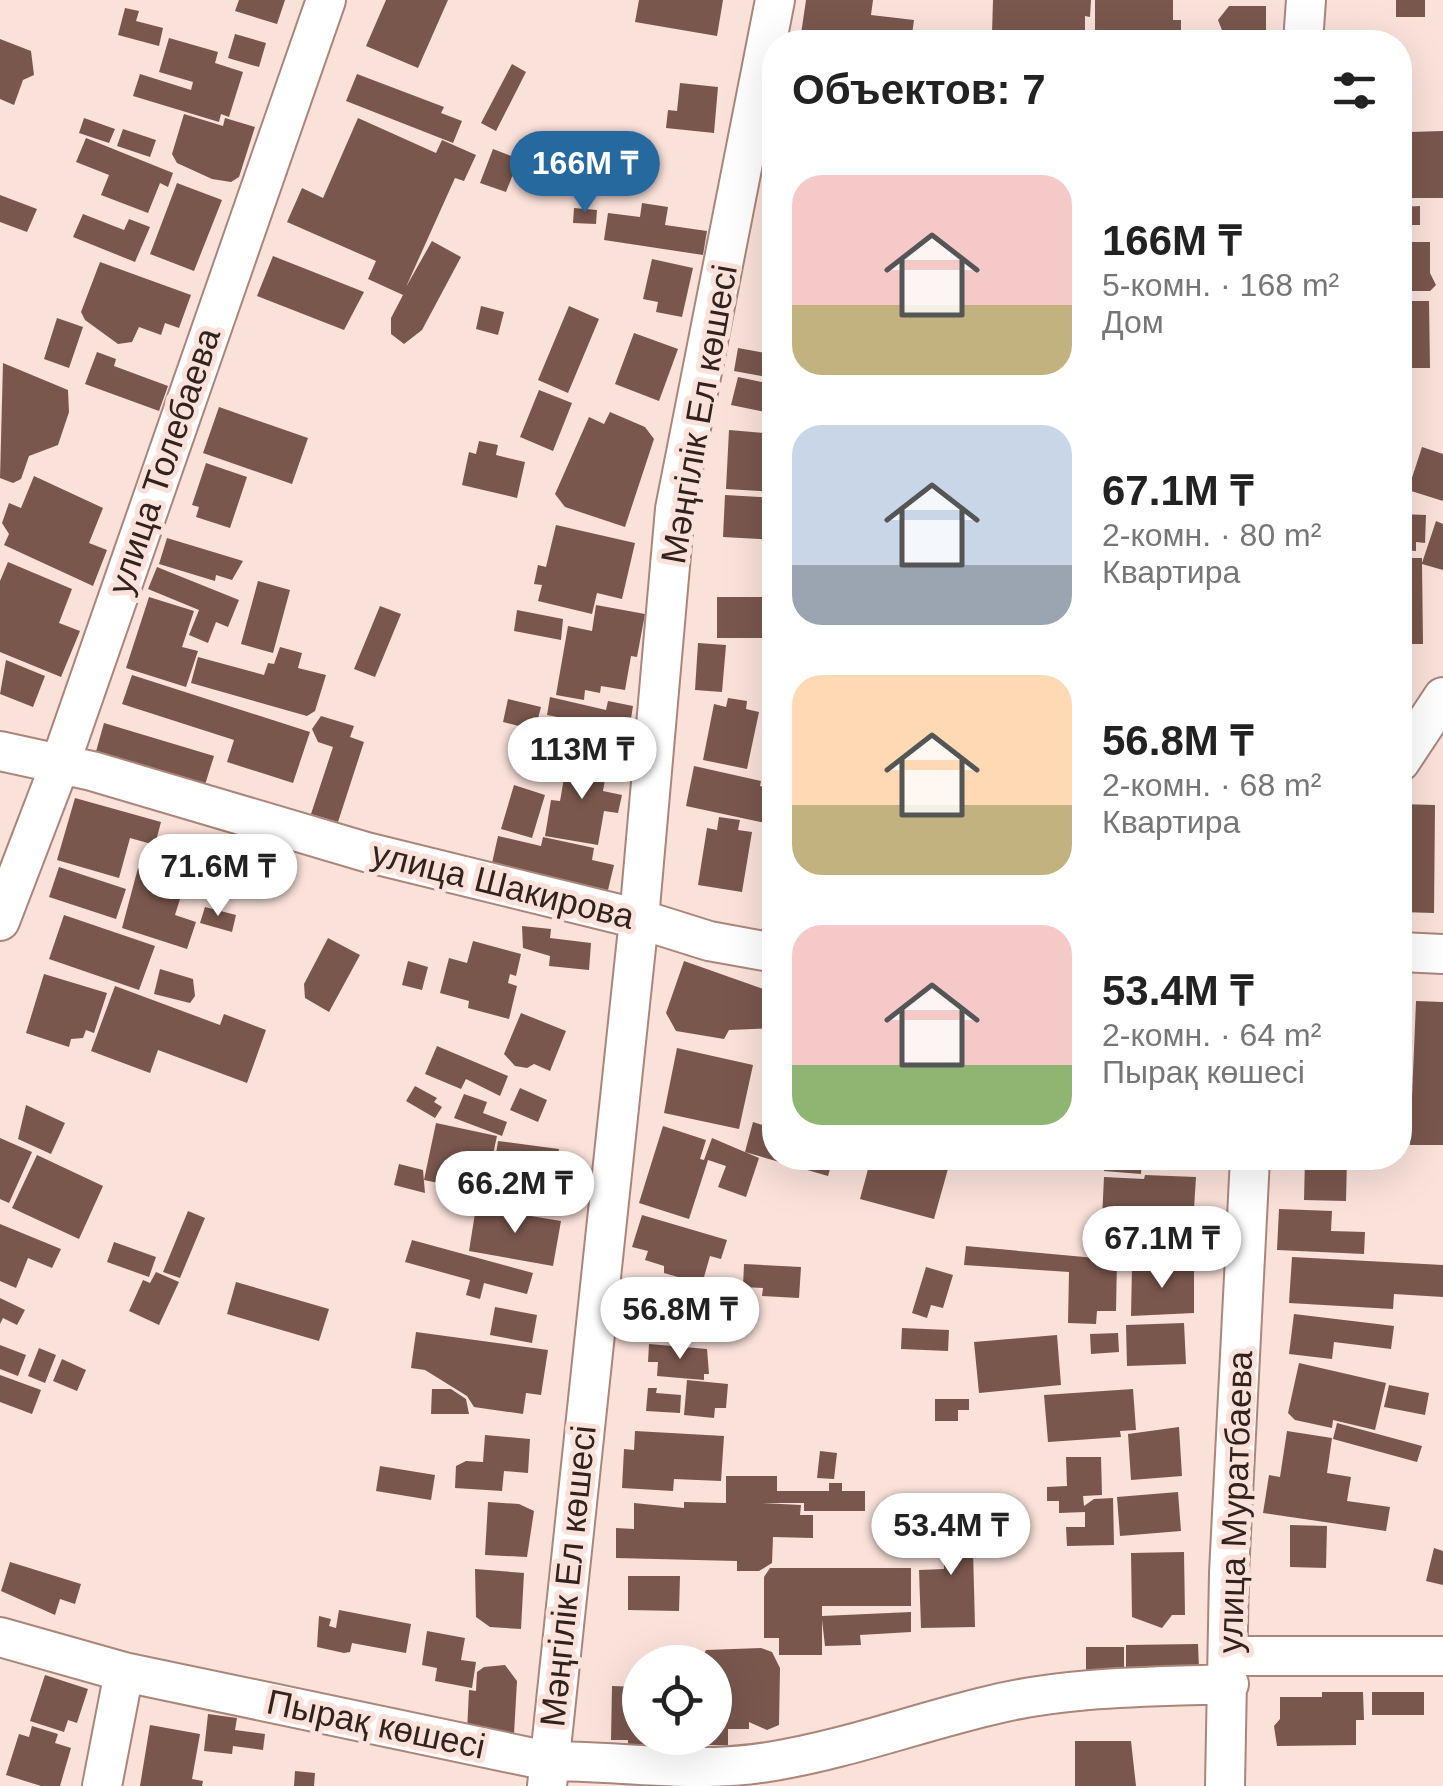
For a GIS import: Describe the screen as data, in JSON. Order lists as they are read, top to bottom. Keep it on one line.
{"streets":{"street":["Мәңгілік Ел көшесі","улица Толебаева","улица Шакирова","улица Муратбаева","Пырақ көшесі"]},"crossings":[["Мәңгілік Ел көшесі","улица Шакирова"],["Мәңгілік Ел көшесі","Пырақ көшесі"],["улица Толебаева","улица Шакирова"],["улица Муратбаева","Пырақ көшесі"]],"page":{"heading":"Объектов: 7","price":["166M ₸","113M ₸","71.6M ₸","66.2M ₸","67.1M ₸","56.8M ₸","53.4M ₸"],"list":[{"name":"166M ₸","note":"5-комн. · 168 m² · Дом"},{"name":"67.1M ₸","note":"2-комн. · 80 m² · Квартира"},{"name":"56.8M ₸","note":"2-комн. · 68 m² · Квартира"},{"name":"53.4M ₸","note":"2-комн. · 64 m² · Пырақ көшесі"}]}}
